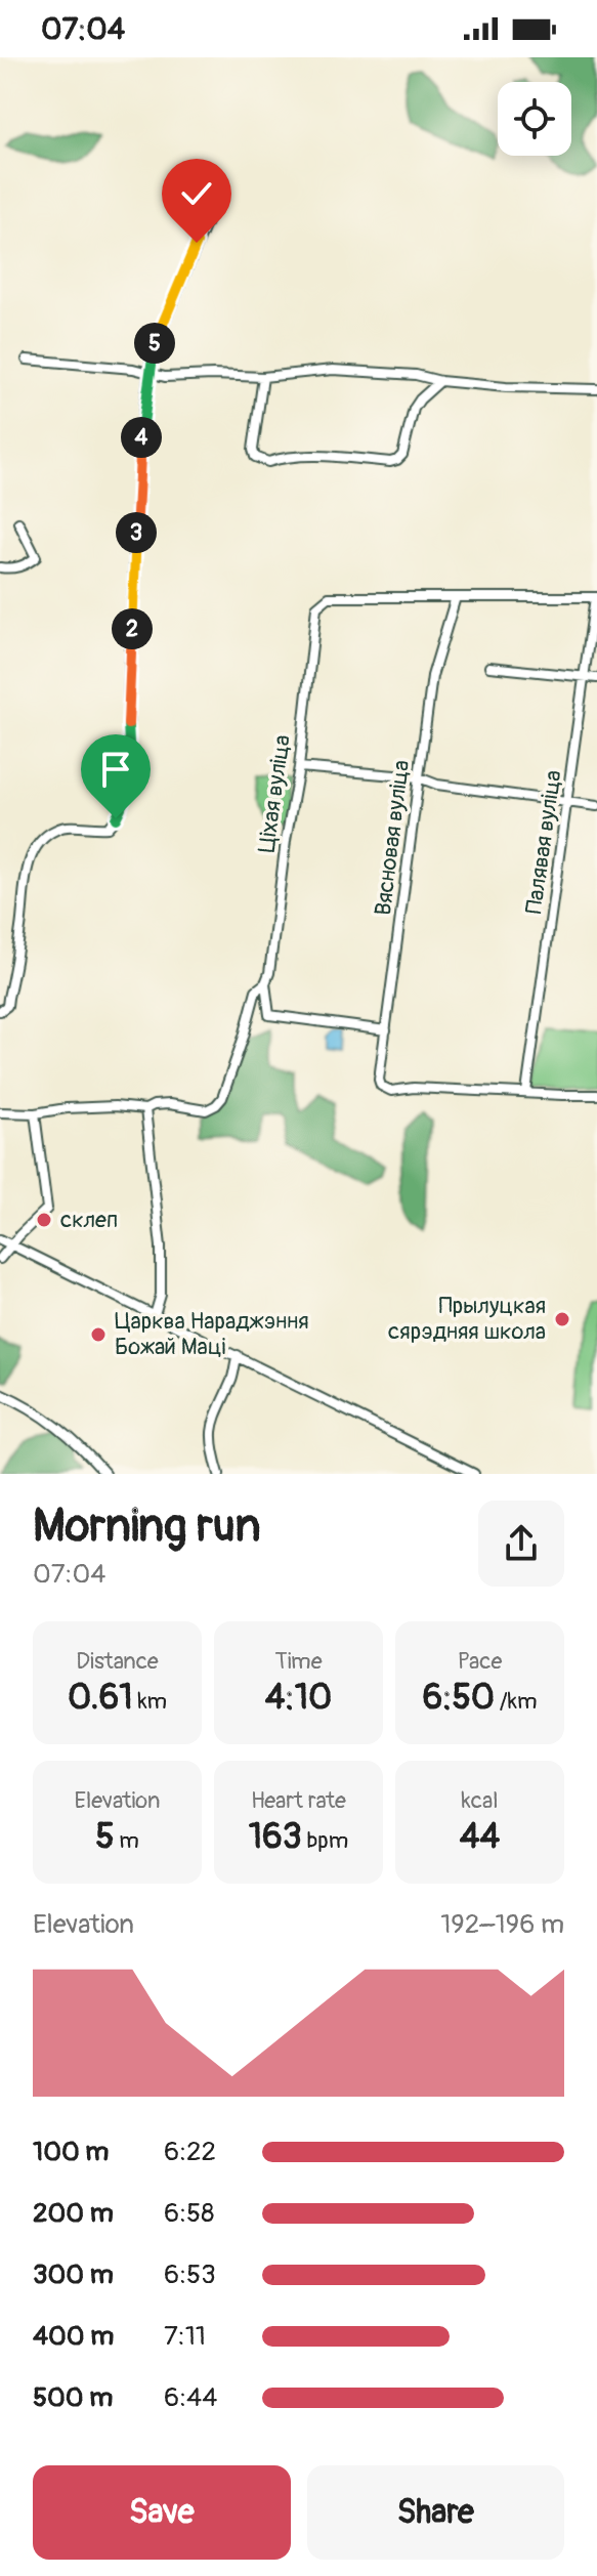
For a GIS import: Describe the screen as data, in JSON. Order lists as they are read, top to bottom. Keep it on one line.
{"streets":{"street":["Ціхая вуліца","Вясновая вуліца","Палявая вуліца"]},"crossings":[["Ціхая вуліца","Вясновая вуліца"],["Вясновая вуліца","Палявая вуліца"]],"places":["склеп","Прылуцкая сярэдняя школа","Царква Нараджэння Божай Маці"],"page":{"status":"07:04","pins":["5","4","3","2"],"heading":["Morning run","07:04"],"stats":[["Distance","0.61 km"],["Time","4:10"],["Pace","6:50 /km"],["Elevation","5 m"],["Heart rate","163 bpm"],["kcal","44"]],"chart":["Elevation","192–196 m"],"list":[{"name":"100 m","note":"6:22"},{"name":"200 m","note":"6:58"},{"name":"300 m","note":"6:53"},{"name":"400 m","note":"7:11"},{"name":"500 m","note":"6:44"}],"buttons":["Save","Share"]}}
